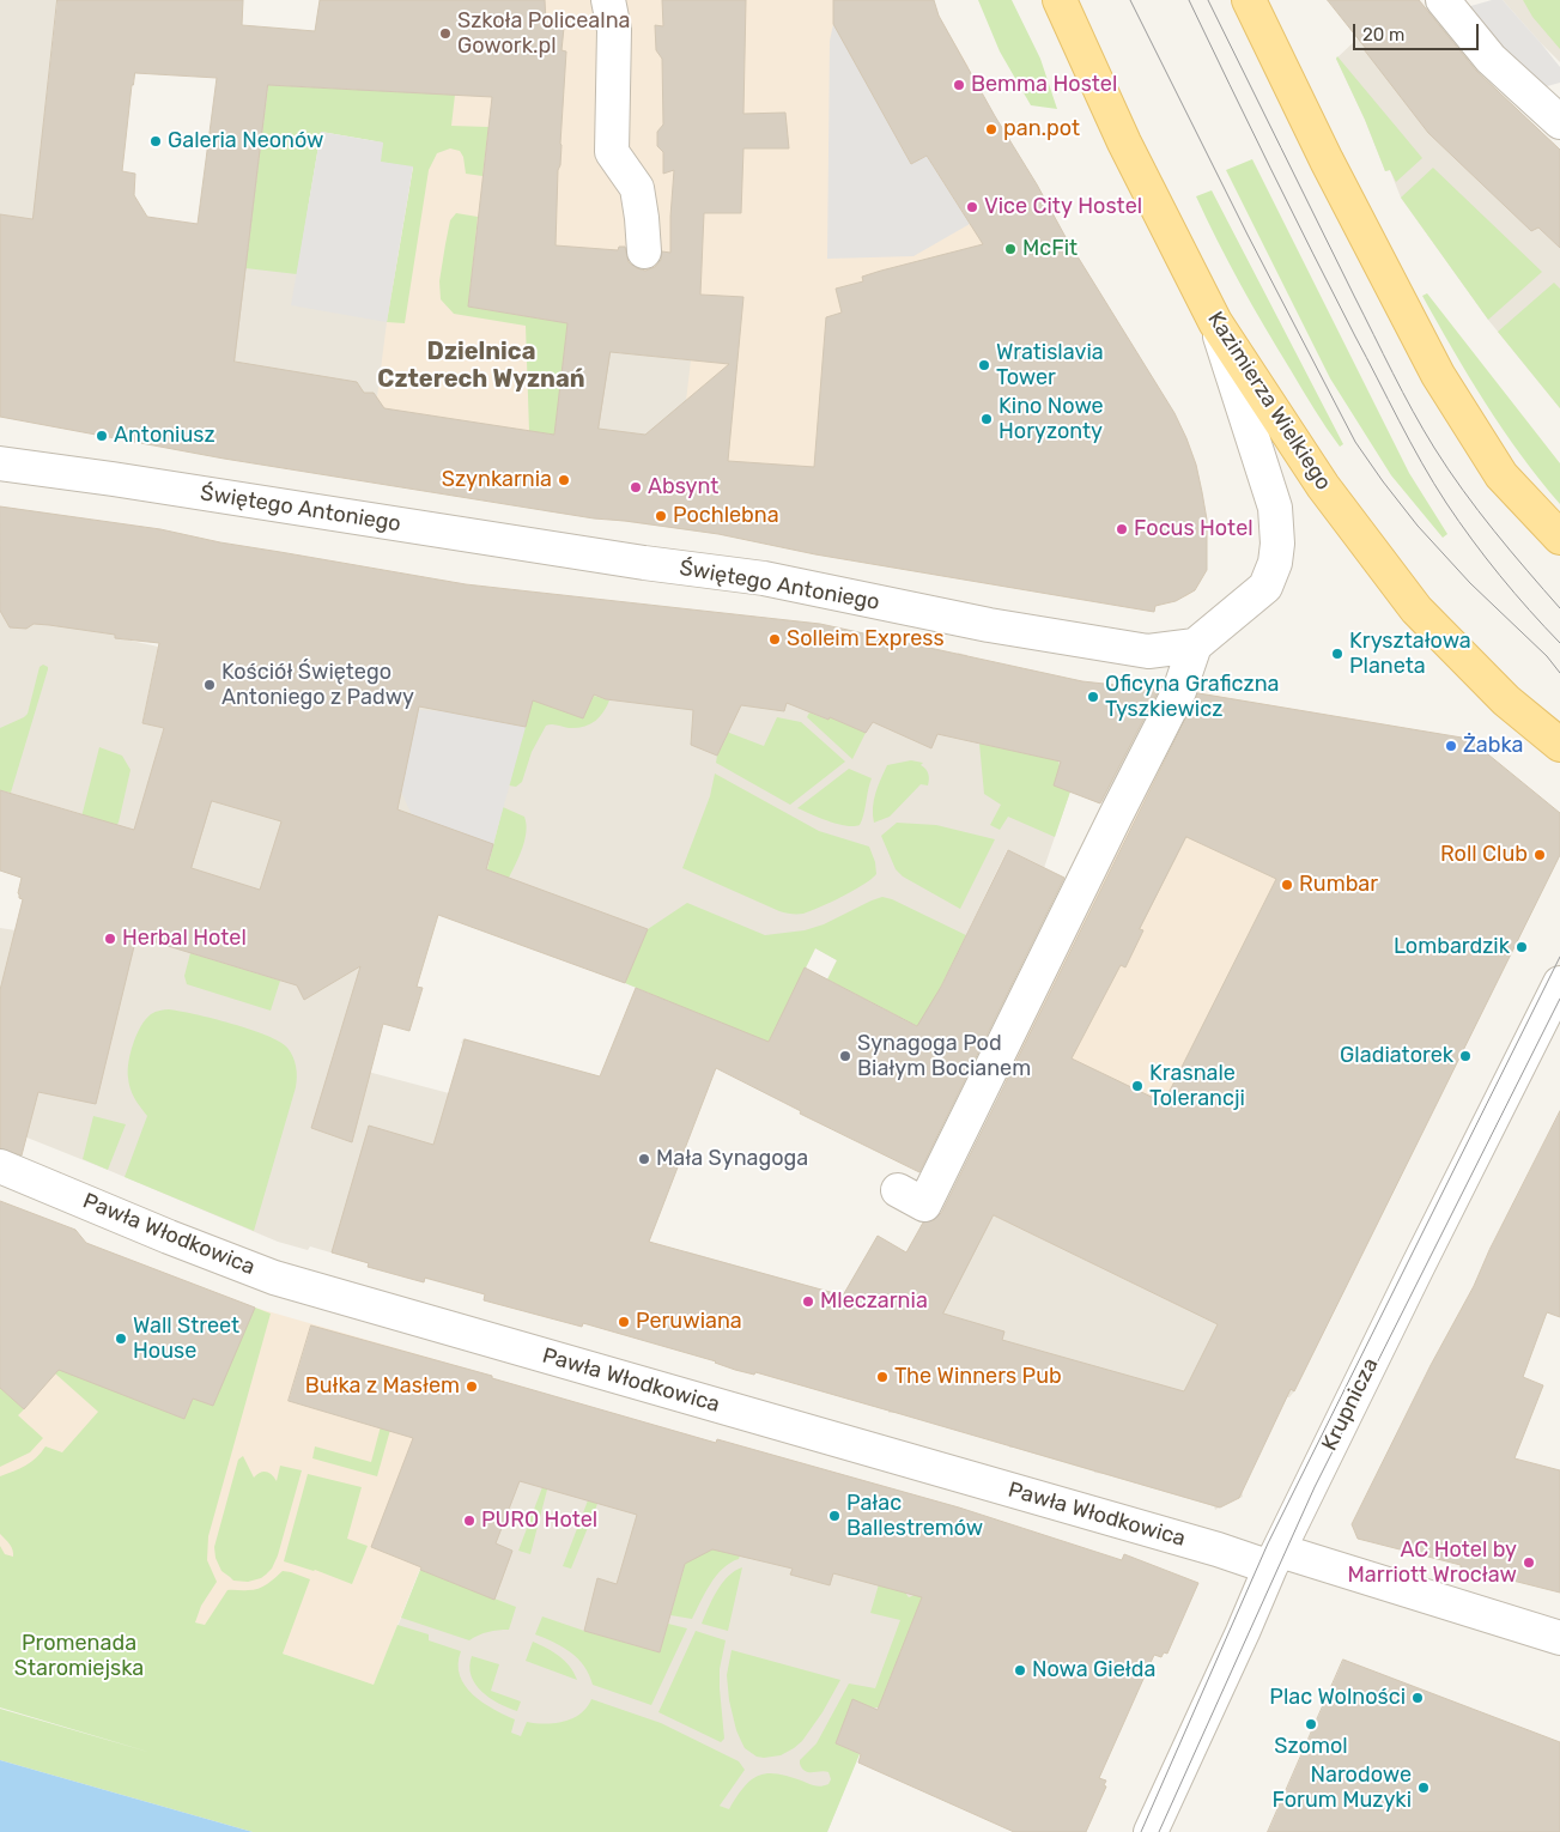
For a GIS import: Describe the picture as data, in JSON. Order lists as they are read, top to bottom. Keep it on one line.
{"streets":{"main road":["Kazimierza Wielkiego"],"street":["Świętego Antoniego","Pawła Włodkowica","Krupnicza"]},"crossings":[["Pawła Włodkowica","Krupnicza"]],"districts":["Dzielnica Czterech Wyznań"],"parks":["Promenada Staromiejska"],"places":["Szkoła Policealna Gowork.pl","Bemma Hostel","pan.pot","Galeria Neonów","Vice City Hostel","McFit","Wratislavia Tower","Kino Nowe Horyzonty","Antoniusz","Szynkarnia","Absynt","Pochlebna","Focus Hotel","Solleim Express","Kryształowa Planeta","Kościół Świętego Antoniego z Padwy","Oficyna Graficzna Tyszkiewicz","Żabka","Roll Club","Rumbar","Herbal Hotel","Lombardzik","Synagoga Pod Białym Bocianem","Gladiatorek","Krasnale Tolerancji","Mała Synagoga","Mleczarnia","Peruwiana","Wall Street House","The Winners Pub","Bułka z Masłem","Pałac Ballestremów","PURO Hotel","AC Hotel by Marriott Wrocław","Nowa Giełda","Plac Wolności","Szomol","Narodowe Forum Muzyki"],"scale_bar":"20 m"}
